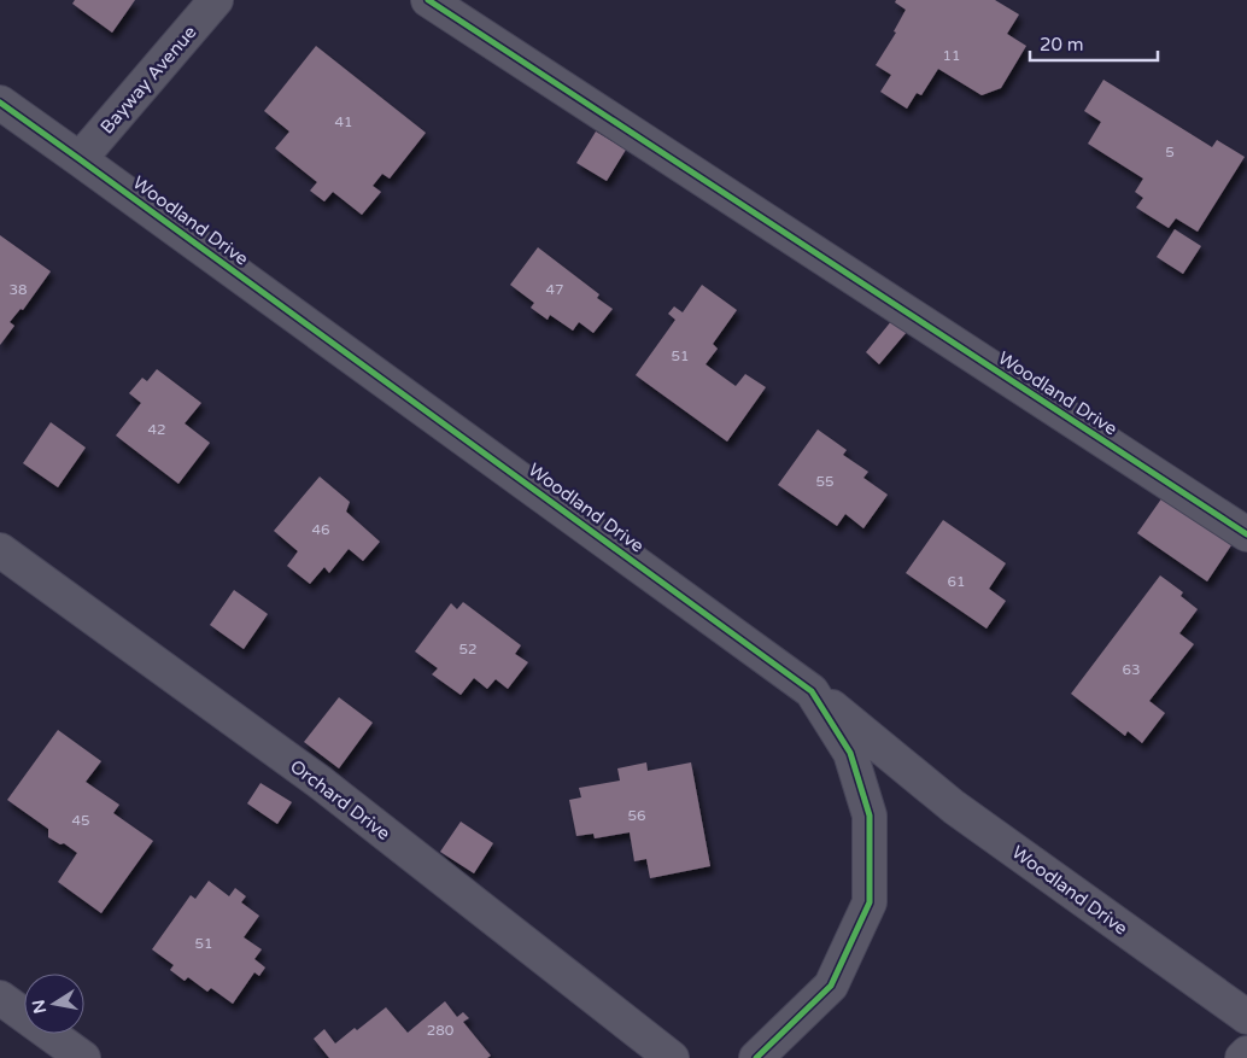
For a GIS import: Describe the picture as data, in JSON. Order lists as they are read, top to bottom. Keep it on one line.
{"streets":{"street":["Bayway Avenue","Woodland Drive","Orchard Drive"]},"crossings":[["Bayway Avenue","Woodland Drive"]],"house_numbers":["11","41","5","38","47","51","42","55","46","61","52","63","56","45","51","280"],"scale_bar":"20 m","north":"left"}
